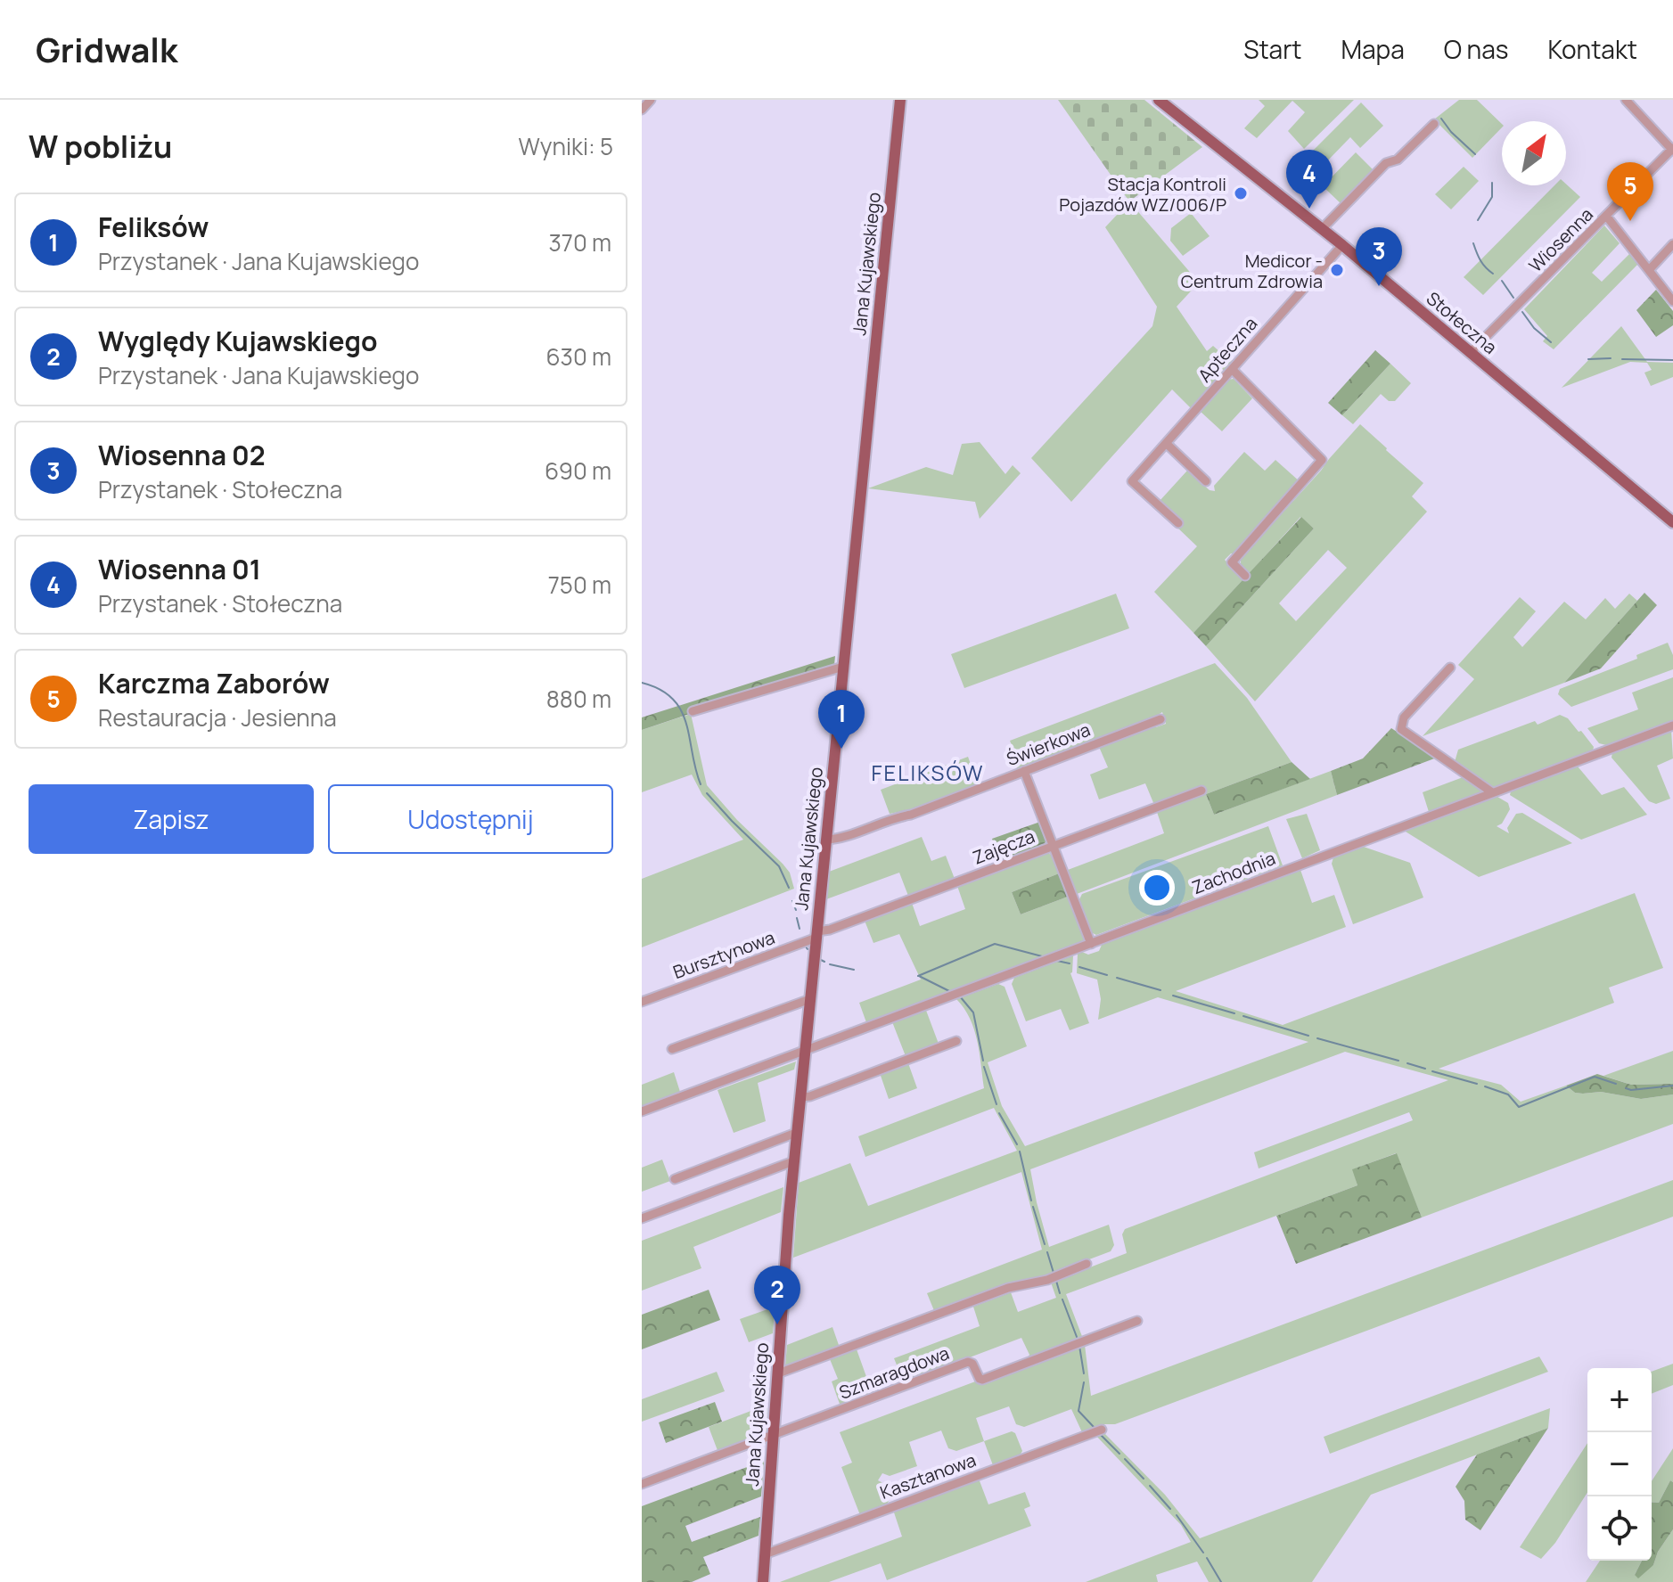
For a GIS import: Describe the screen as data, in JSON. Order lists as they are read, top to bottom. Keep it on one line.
{"streets":{"main road":["Jana Kujawskiego","Stołeczna"],"street":["Wiosenna","Apteczna","Świerkowa","Zajęcza","Zachodnia","Bursztynowa","Szmaragdowa","Kasztanowa"]},"crossings":[["Wiosenna","Stołeczna"],["Jana Kujawskiego","Świerkowa"],["Jana Kujawskiego","Zajęcza"],["Jana Kujawskiego","Zachodnia"],["Jana Kujawskiego","Bursztynowa"],["Jana Kujawskiego","Szmaragdowa"],["Jana Kujawskiego","Kasztanowa"],["Stołeczna","Apteczna"],["Zajęcza","Bursztynowa"]],"districts":["FELIKSÓW"],"places":["Stacja Kontroli Pojazdów WZ/006/P","Medicor - Centrum Zdrowia"],"north":"top right","page":{"header":"Gridwalk","nav":["Start","Mapa","O nas","Kontakt"],"heading":["W pobliżu","Wyniki: 5"],"pins":["4","5","3","1","2"],"list":[{"mark":"1","name":"Feliksów","note":"Przystanek · Jana Kujawskiego","value":"370 m"},{"mark":"2","name":"Wyględy Kujawskiego","note":"Przystanek · Jana Kujawskiego","value":"630 m"},{"mark":"3","name":"Wiosenna 02","note":"Przystanek · Stołeczna","value":"690 m"},{"mark":"4","name":"Wiosenna 01","note":"Przystanek · Stołeczna","value":"750 m"},{"mark":"5","name":"Karczma Zaborów","note":"Restauracja · Jesienna","value":"880 m"}],"buttons":["Zapisz","Udostępnij"],"map_buttons":["+","−"]}}
